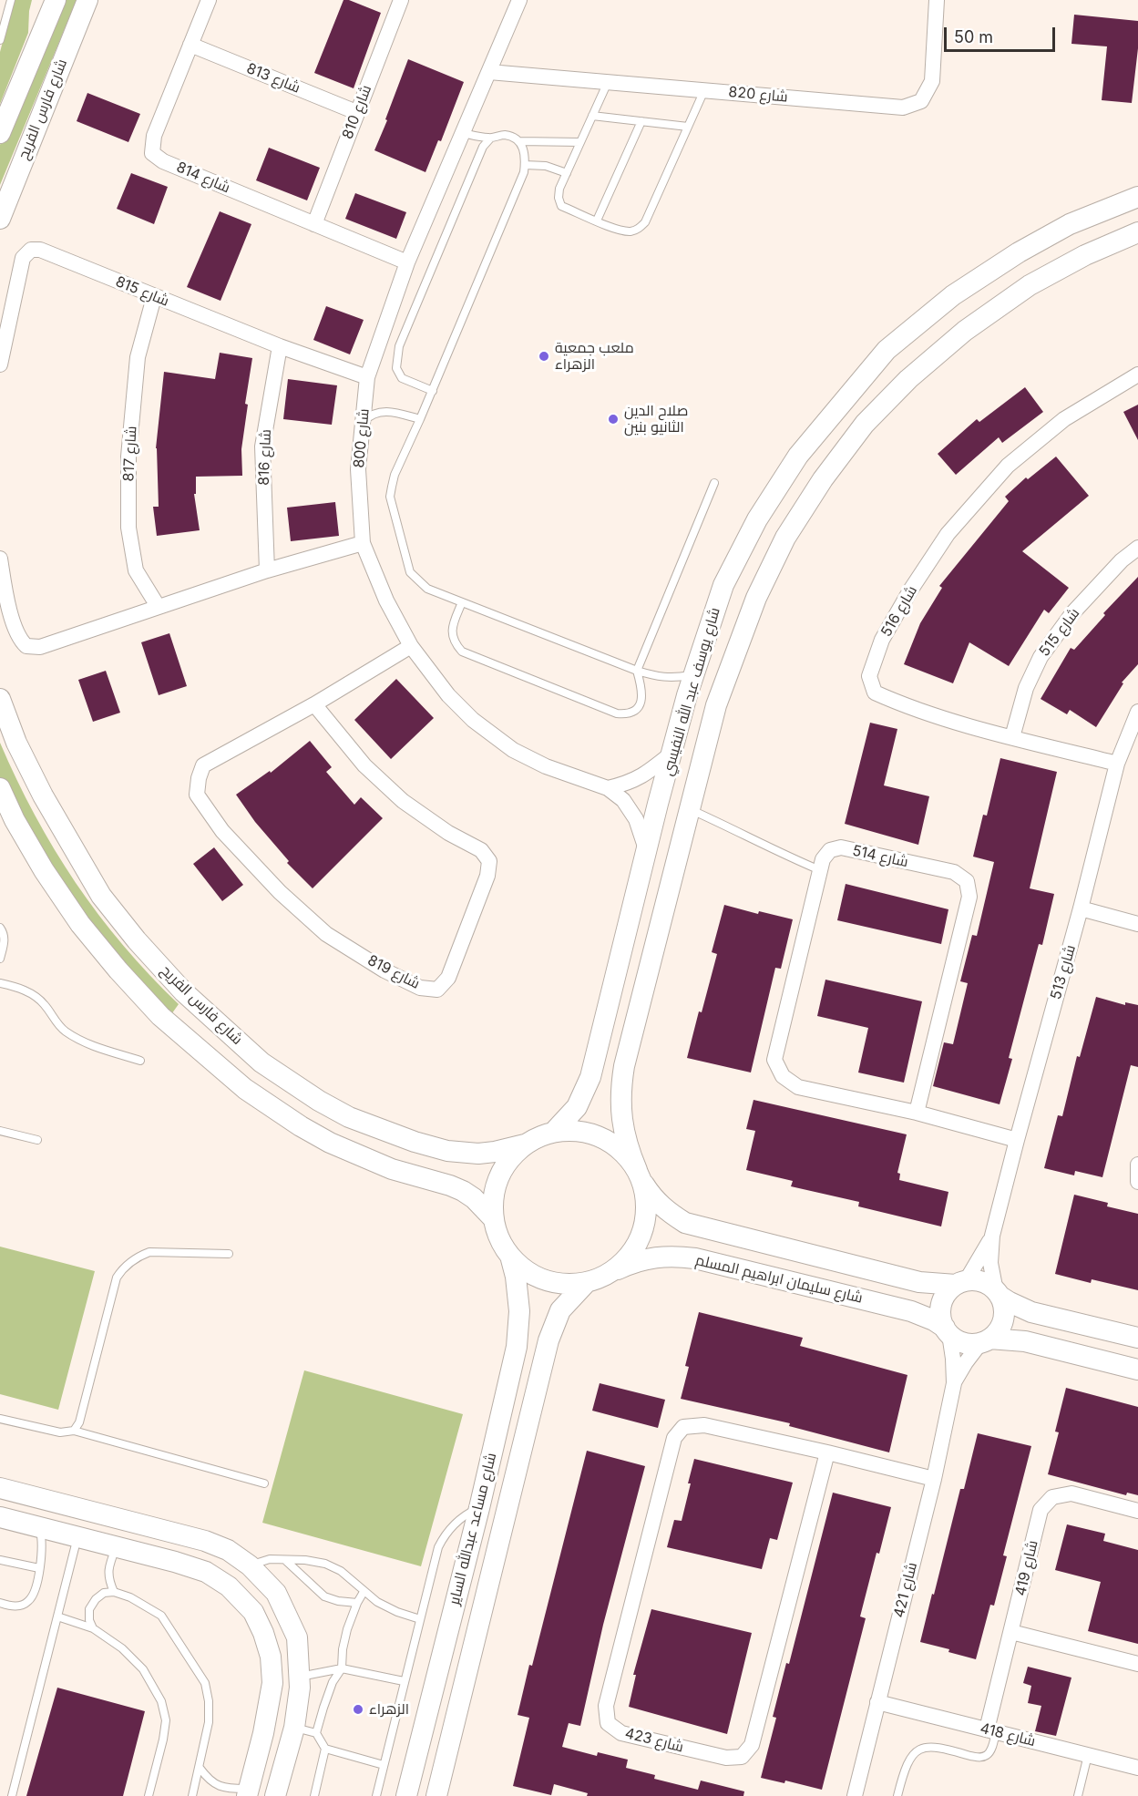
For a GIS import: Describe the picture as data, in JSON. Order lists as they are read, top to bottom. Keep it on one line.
{"streets":{"street":["شارع 813","شارع 820","شارع فارس الفريح","شارع 810","شارع 814","شارع 815","شارع 800","شارع 817","شارع 816","شارع 516","شارع 515","شارع يوسف عبد الله النفيسي","شارع 514","شارع 819","شارع 513","شارع سليمان ابراهيم المسلم","شارع مساعد عبدالله الساير","شارع 419","شارع 421","شارع 418","شارع 423"]},"crossings":[["شارع 813","شارع 810"],["شارع 813","شارع 814"],["شارع 820","شارع 800"],["شارع فارس الفريح","شارع يوسف عبد الله النفيسي"],["شارع فارس الفريح","شارع سليمان ابراهيم المسلم"],["شارع فارس الفريح","شارع مساعد عبدالله الساير"],["شارع 810","شارع 814"],["شارع 814","شارع 800"],["شارع 815","شارع 800"],["شارع 815","شارع 817"],["شارع 815","شارع 816"],["شارع 800","شارع يوسف عبد الله النفيسي"],["شارع 800","شارع 819"],["شارع 516","شارع 515"],["شارع 516","شارع 513"],["شارع يوسف عبد الله النفيسي","شارع سليمان ابراهيم المسلم"],["شارع يوسف عبد الله النفيسي","شارع مساعد عبدالله الساير"],["شارع 514","شارع 513"],["شارع 513","شارع سليمان ابراهيم المسلم"],["شارع 513","شارع 421"],["شارع سليمان ابراهيم المسلم","شارع مساعد عبدالله الساير"],["شارع سليمان ابراهيم المسلم","شارع 421"],["شارع 419","شارع 418"],["شارع 421","شارع 418"],["شارع 421","شارع 423"]],"places":["ملعب جمعية الزهراء","صلاح الدين الثانيو بنين","الزهراء"],"scale_bar":"50 m"}
